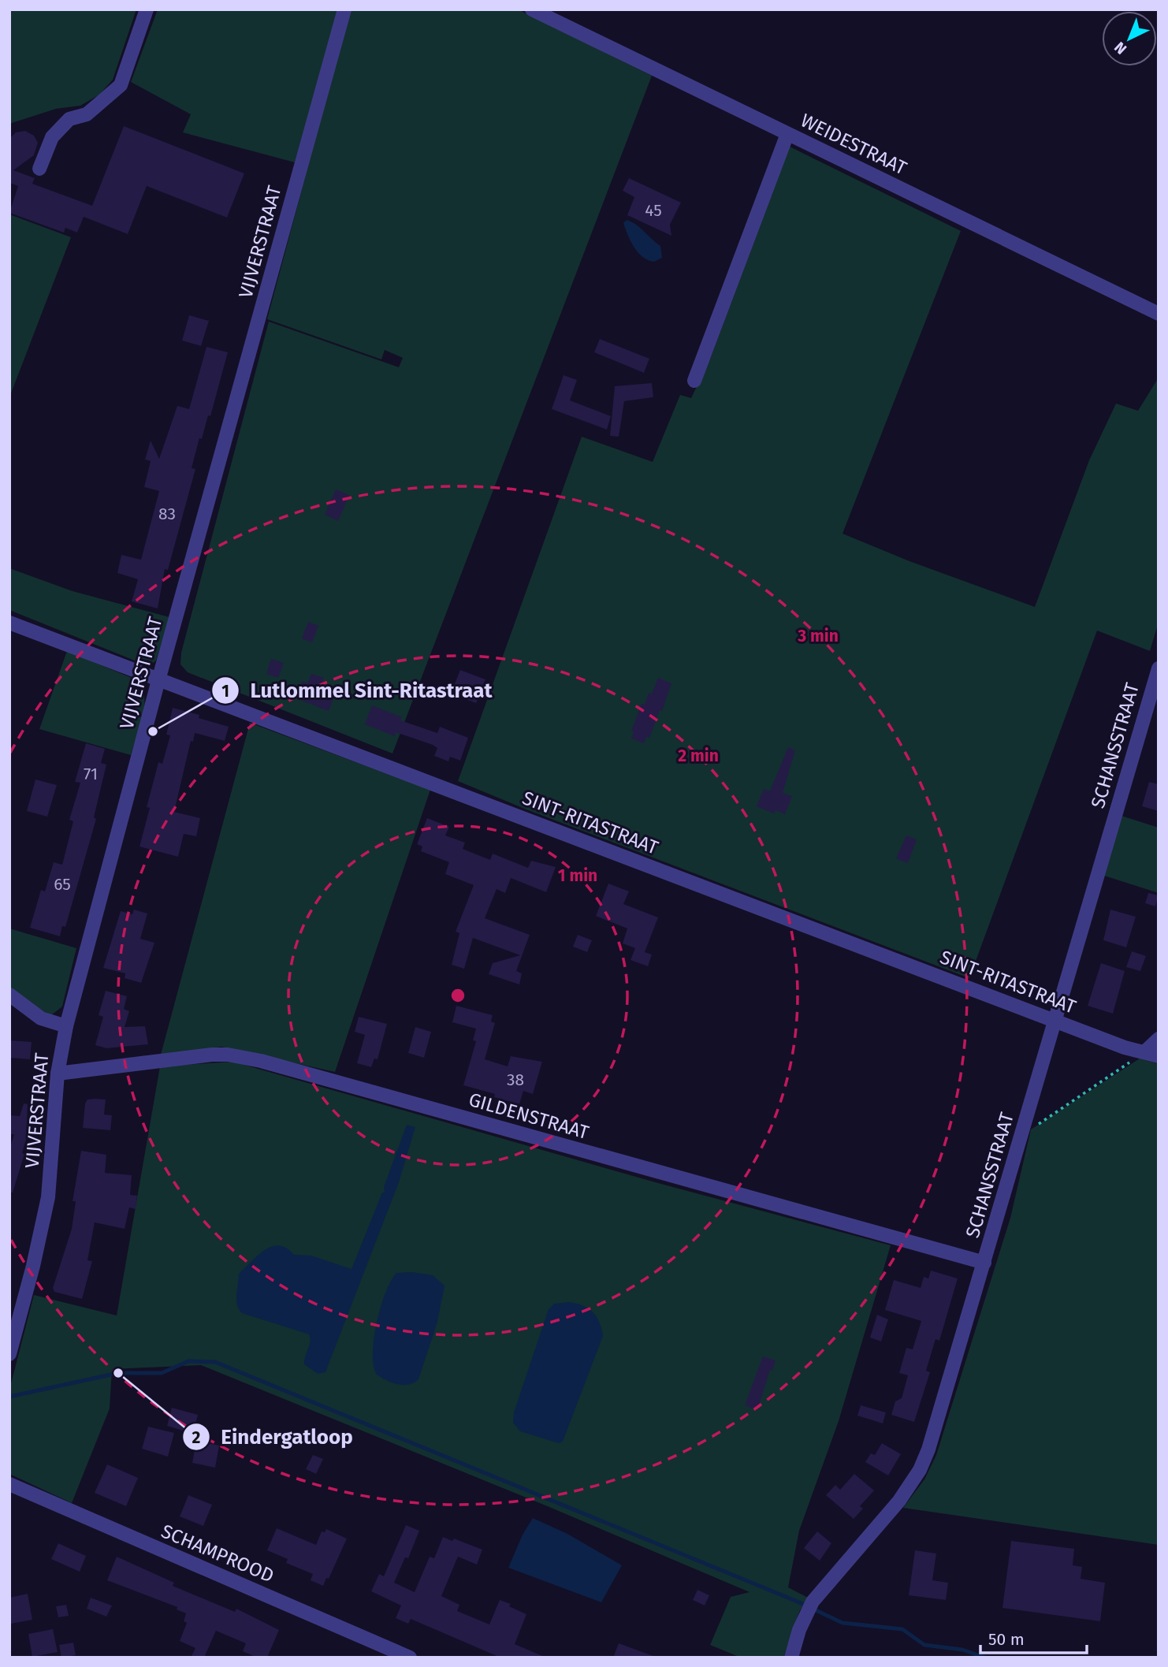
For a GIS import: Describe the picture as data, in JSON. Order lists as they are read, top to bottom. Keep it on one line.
{"streets":{"street":["WEIDESTRAAT","VIJVERSTRAAT","SCHANSSTRAAT","SINT-RITASTRAAT","GILDENSTRAAT","SCHAMPROOD"]},"crossings":[["VIJVERSTRAAT","SINT-RITASTRAAT"],["VIJVERSTRAAT","GILDENSTRAAT"],["SCHANSSTRAAT","SINT-RITASTRAAT"],["SCHANSSTRAAT","GILDENSTRAAT"]],"places":["Lutlommel Sint-Ritastraat","Eindergatloop"],"house_numbers":["45","83","71","65","38"],"scale_bar":"50 m","north":"bottom left","rings":["3 min","2 min","1 min"]}
